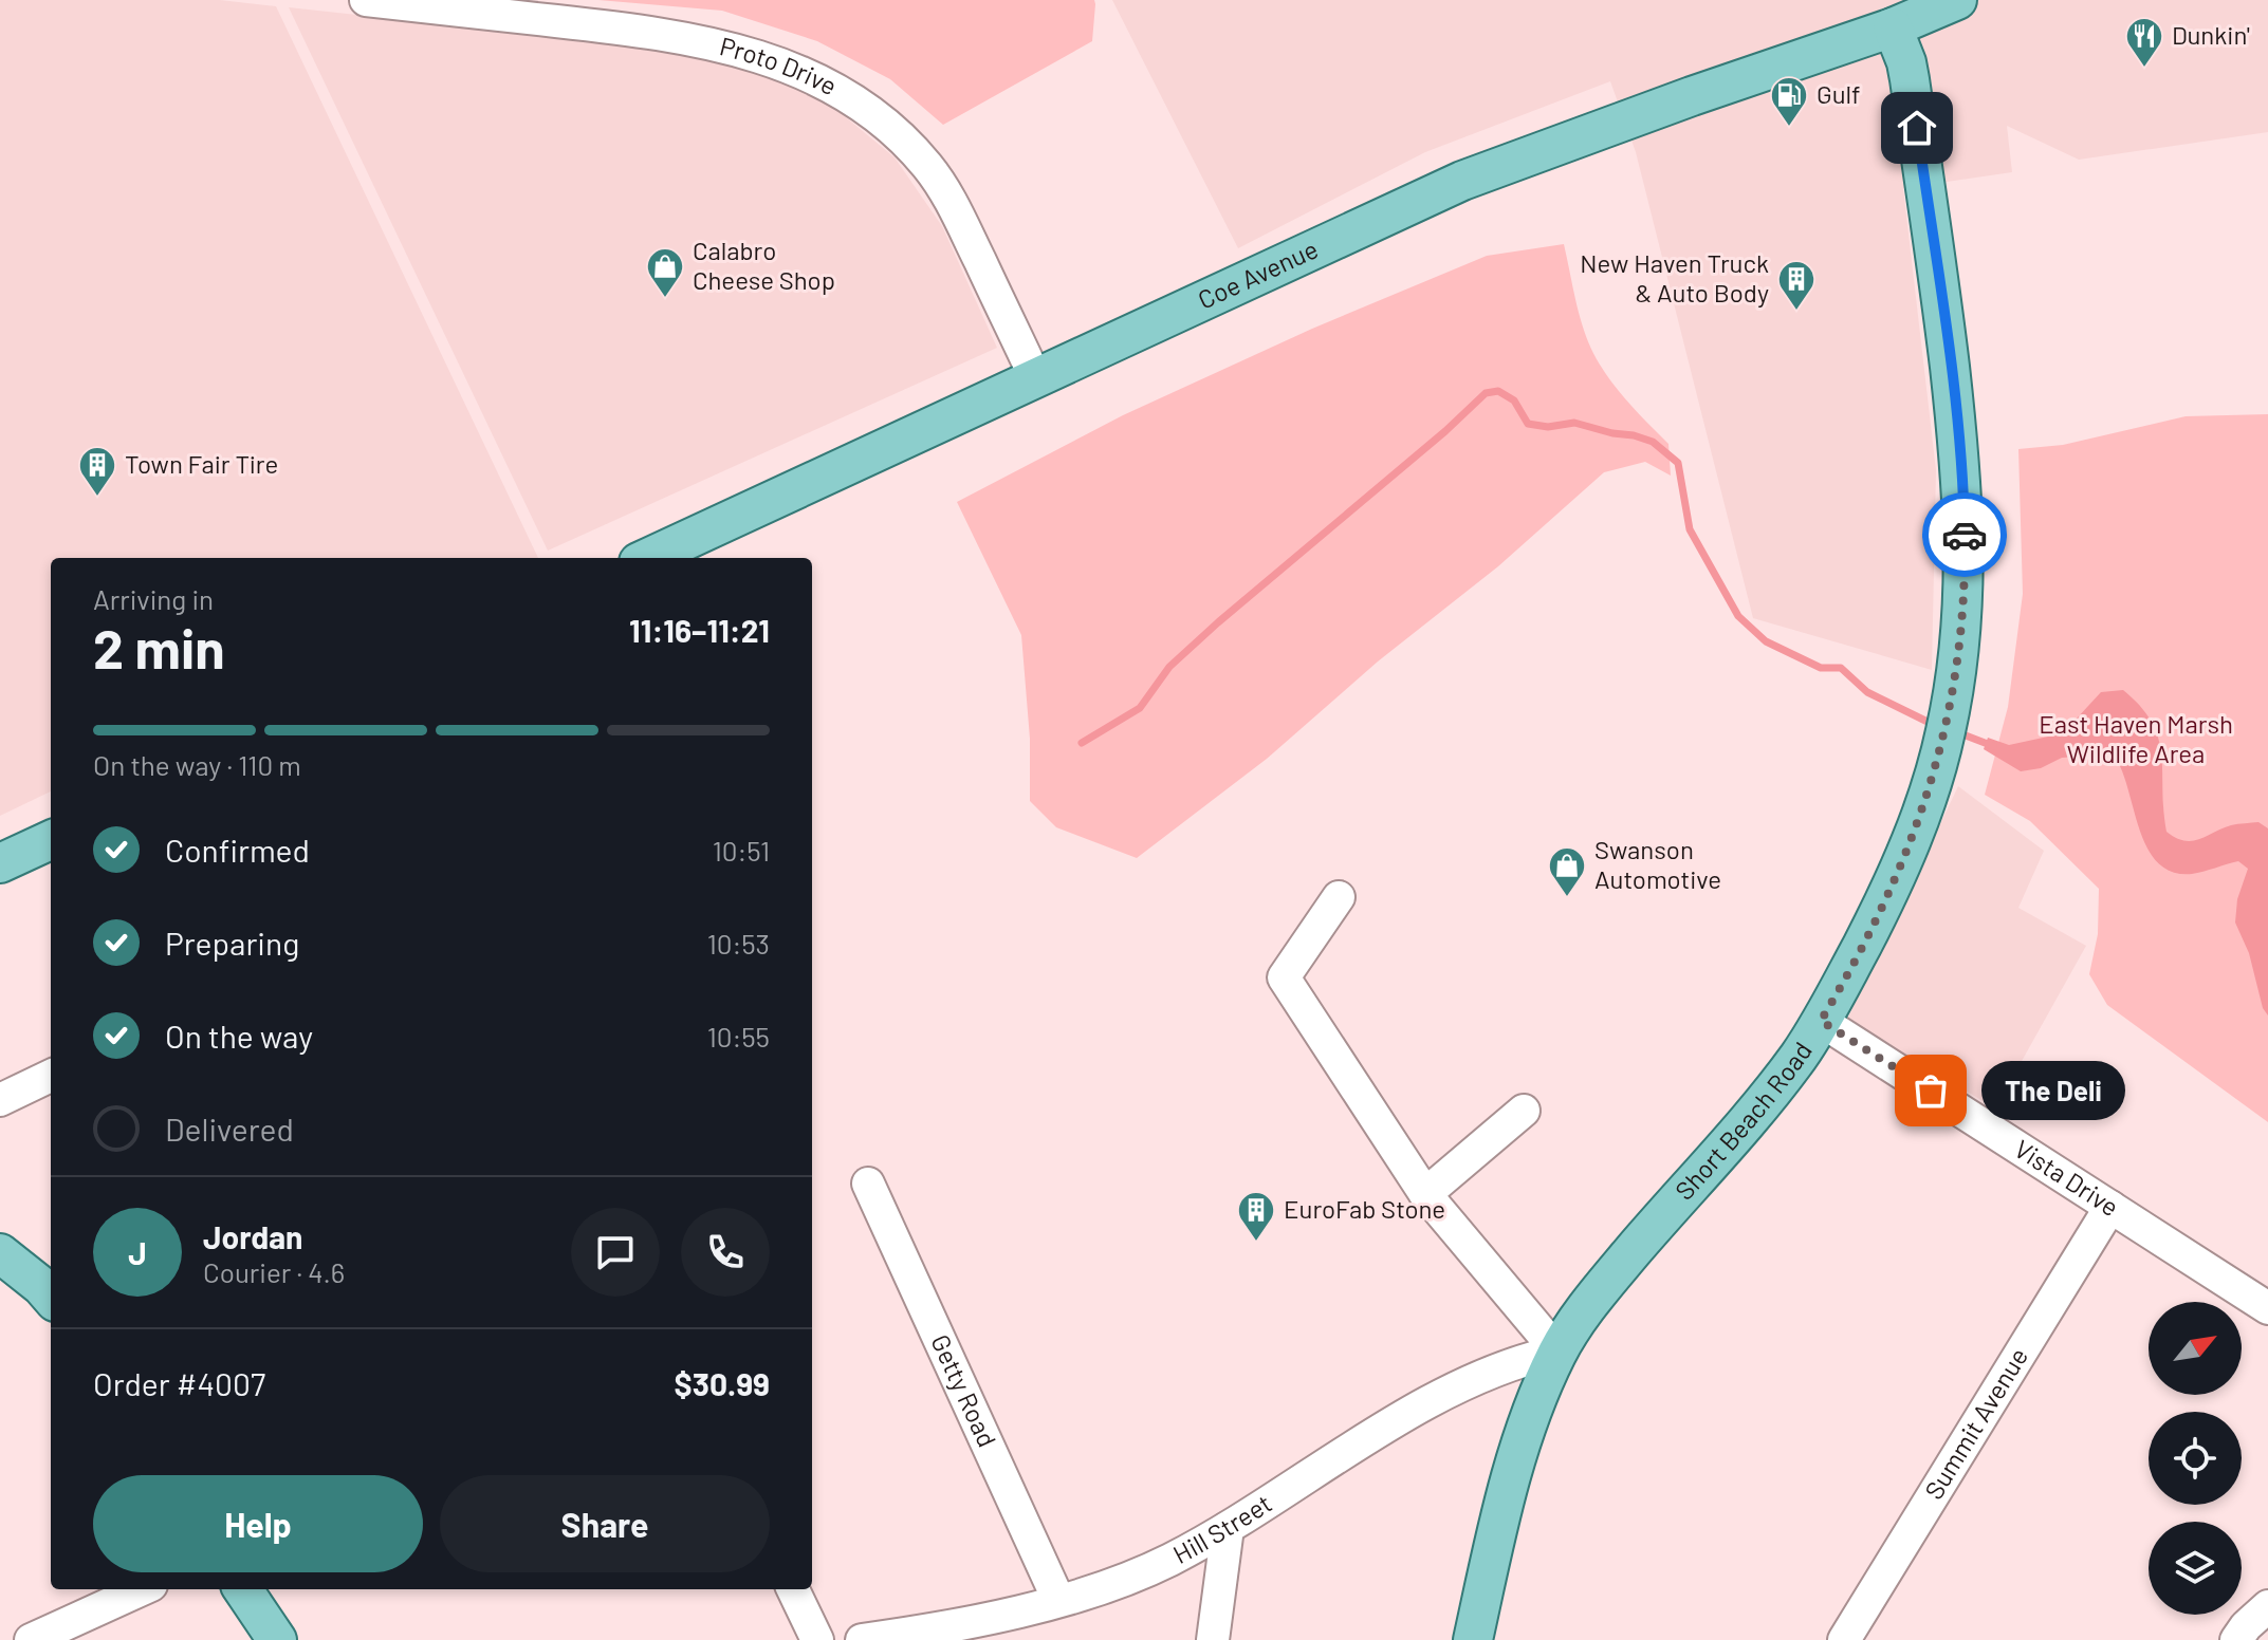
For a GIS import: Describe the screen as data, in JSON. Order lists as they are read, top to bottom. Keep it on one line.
{"streets":{"main road":["Coe Avenue","Short Beach Road"],"street":["Proto Drive","Vista Drive","Getty Road","Summit Avenue","Hill Street"]},"crossings":[["Proto Drive","Coe Avenue"],["Coe Avenue","Short Beach Road"],["Short Beach Road","Vista Drive"],["Short Beach Road","Hill Street"],["Vista Drive","Summit Avenue"],["Getty Road","Hill Street"]],"parks":["East Haven Marsh Wildlife Area"],"places":{"restaurant":["Dunkin'"],"fuel station":["Gulf"],"shop":["Calabro Cheese Shop","Swanson Automotive"],"building":["New Haven Truck & Auto Body","Town Fair Tire","EuroFab Stone"],"other":["The Deli"]},"north":"top right","page":{"heading":["2 min","Arriving in","11:16–11:21"],"panel":["Jordan","Courier · 4.6","Order #4007","$30.99"],"bar":"On the way · 110 m","list":[["Confirmed","10:51"],["Preparing","10:53"],["On the way","10:55"],"Delivered"],"bubble":"The Deli","round":"J","buttons":["Help","Share"]}}
